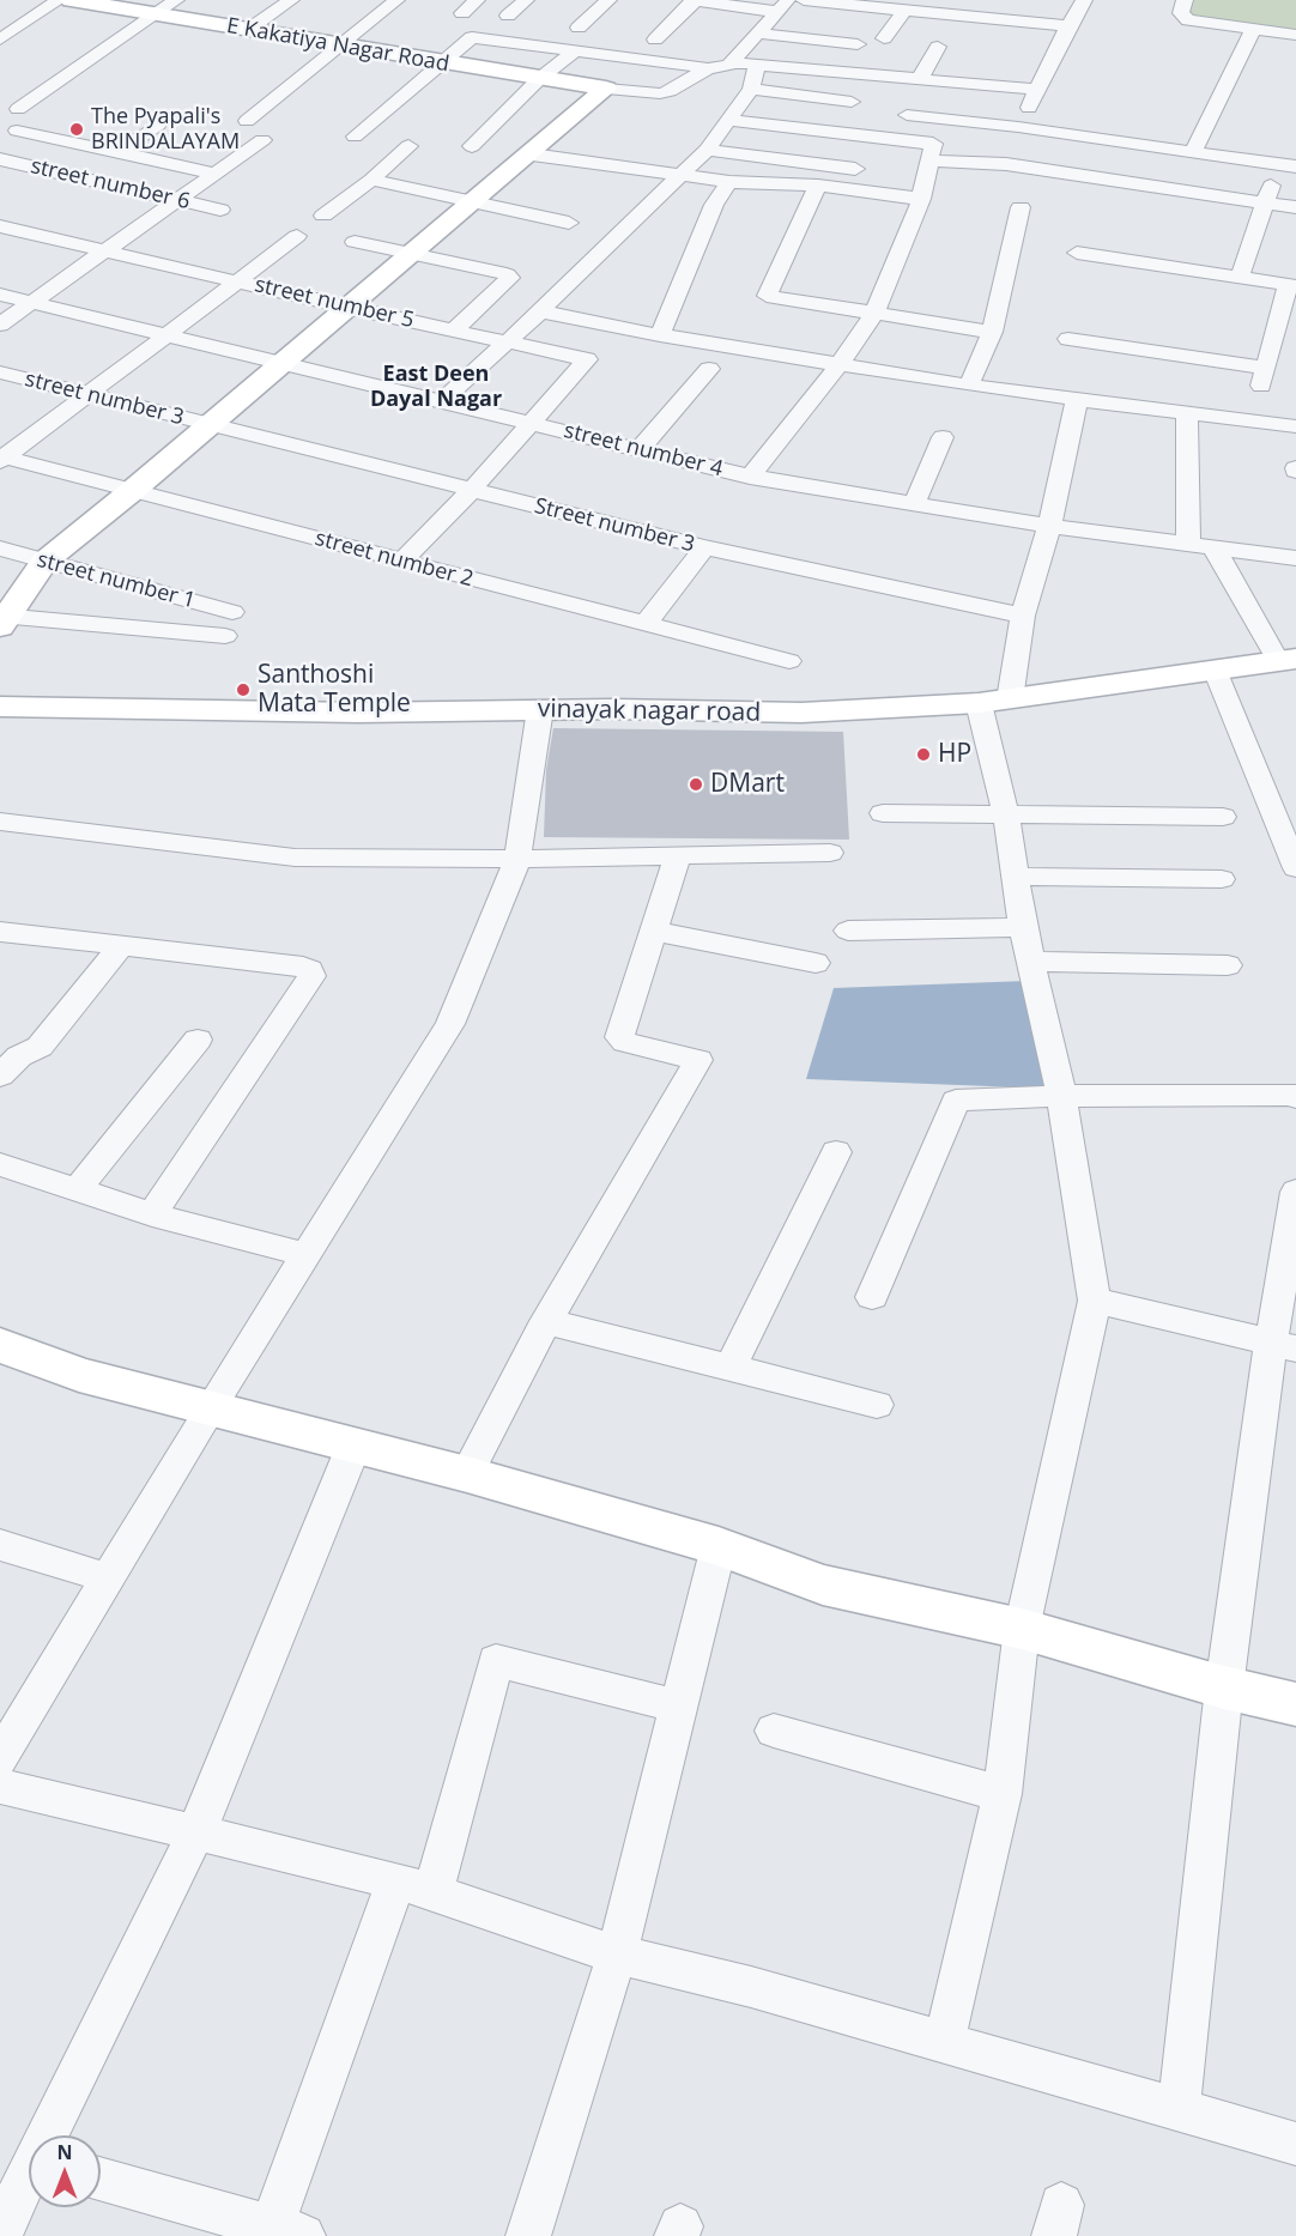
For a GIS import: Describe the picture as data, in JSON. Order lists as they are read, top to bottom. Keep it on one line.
{"streets":{"street":["E Kakatiya Nagar Road","street number 6","street number 5","street number 3","street number 4","Street number 3","street number 2","street number 1","vinayak nagar road"]},"crossings":[["street number 5","street number 4"],["street number 3","Street number 3"]],"districts":["East Deen Dayal Nagar"],"places":["The Pyapali's BRINDALAYAM","Santhoshi Mata Temple","HP","DMart"],"north":"top"}
